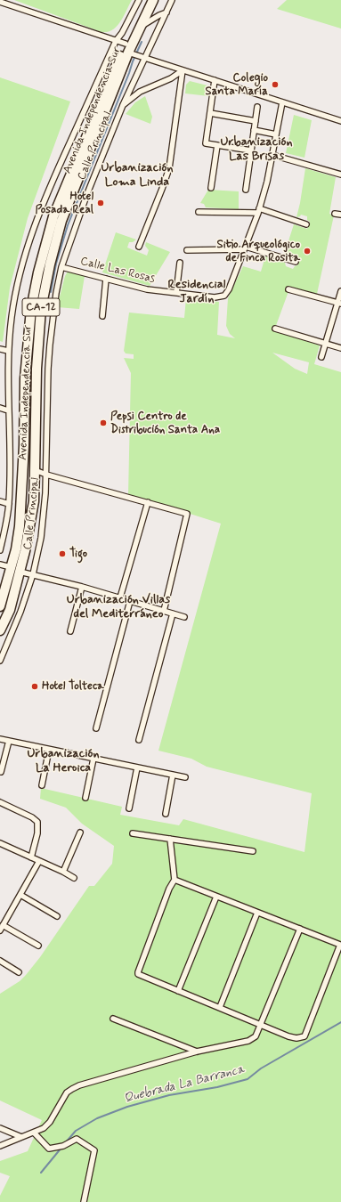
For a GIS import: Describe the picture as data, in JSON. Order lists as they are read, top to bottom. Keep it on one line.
{"streets":{"highway":["Avenida Independencia Sur","CA-12"],"street":["Calle Principal","Calle Las Rosas"]},"crossings":[["Calle Principal","Calle Las Rosas"]],"districts":["Urbanización Las Brisas","Urbanización Loma Linda","Residencial Jardín","Urbanización Villas del Mediterráneo","Urbanización La Heroica"],"water":["Quebrada La Barranca"],"places":["Colegio Santa María","Hotel Posada Real","Sitio Arqueológico de Finca Rosita","Pepsi Centro de Distribución Santa Ana","Tigo","Hotel Tolteca"]}
